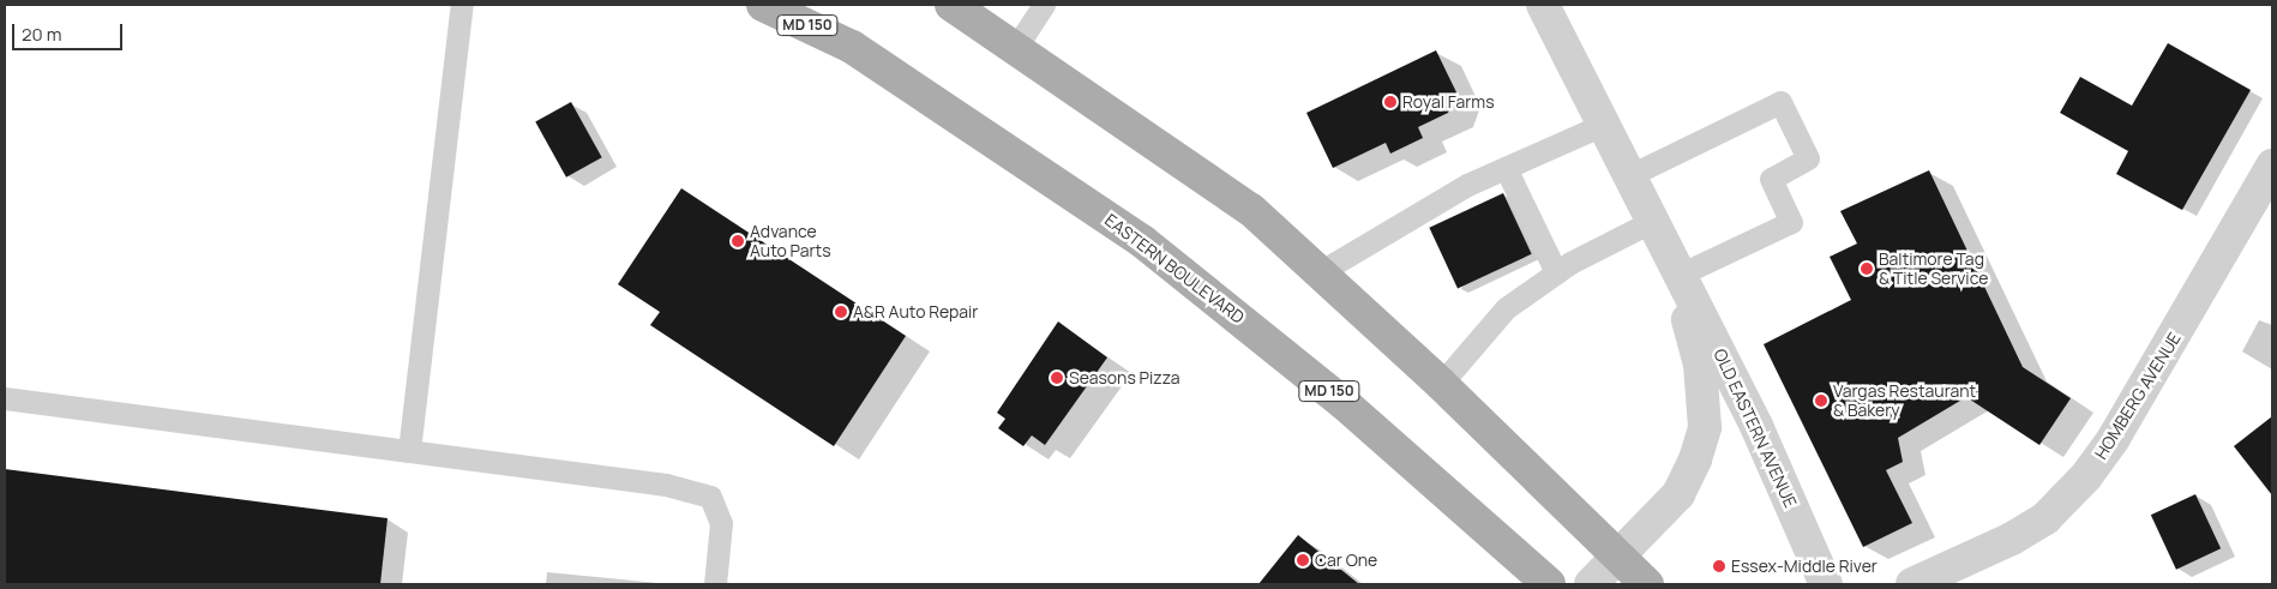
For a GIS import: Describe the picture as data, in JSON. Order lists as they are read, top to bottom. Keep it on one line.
{"streets":{"main road":["MD 150","EASTERN BOULEVARD"],"street":["HOMBERG AVENUE","OLD EASTERN AVENUE"]},"places":["Royal Farms","Advance Auto Parts","Baltimore Tag & Title Service","A&R Auto Repair","Seasons Pizza","Vargas Restaurant & Bakery","Car One","Essex-Middle River"],"scale_bar":"20 m"}
